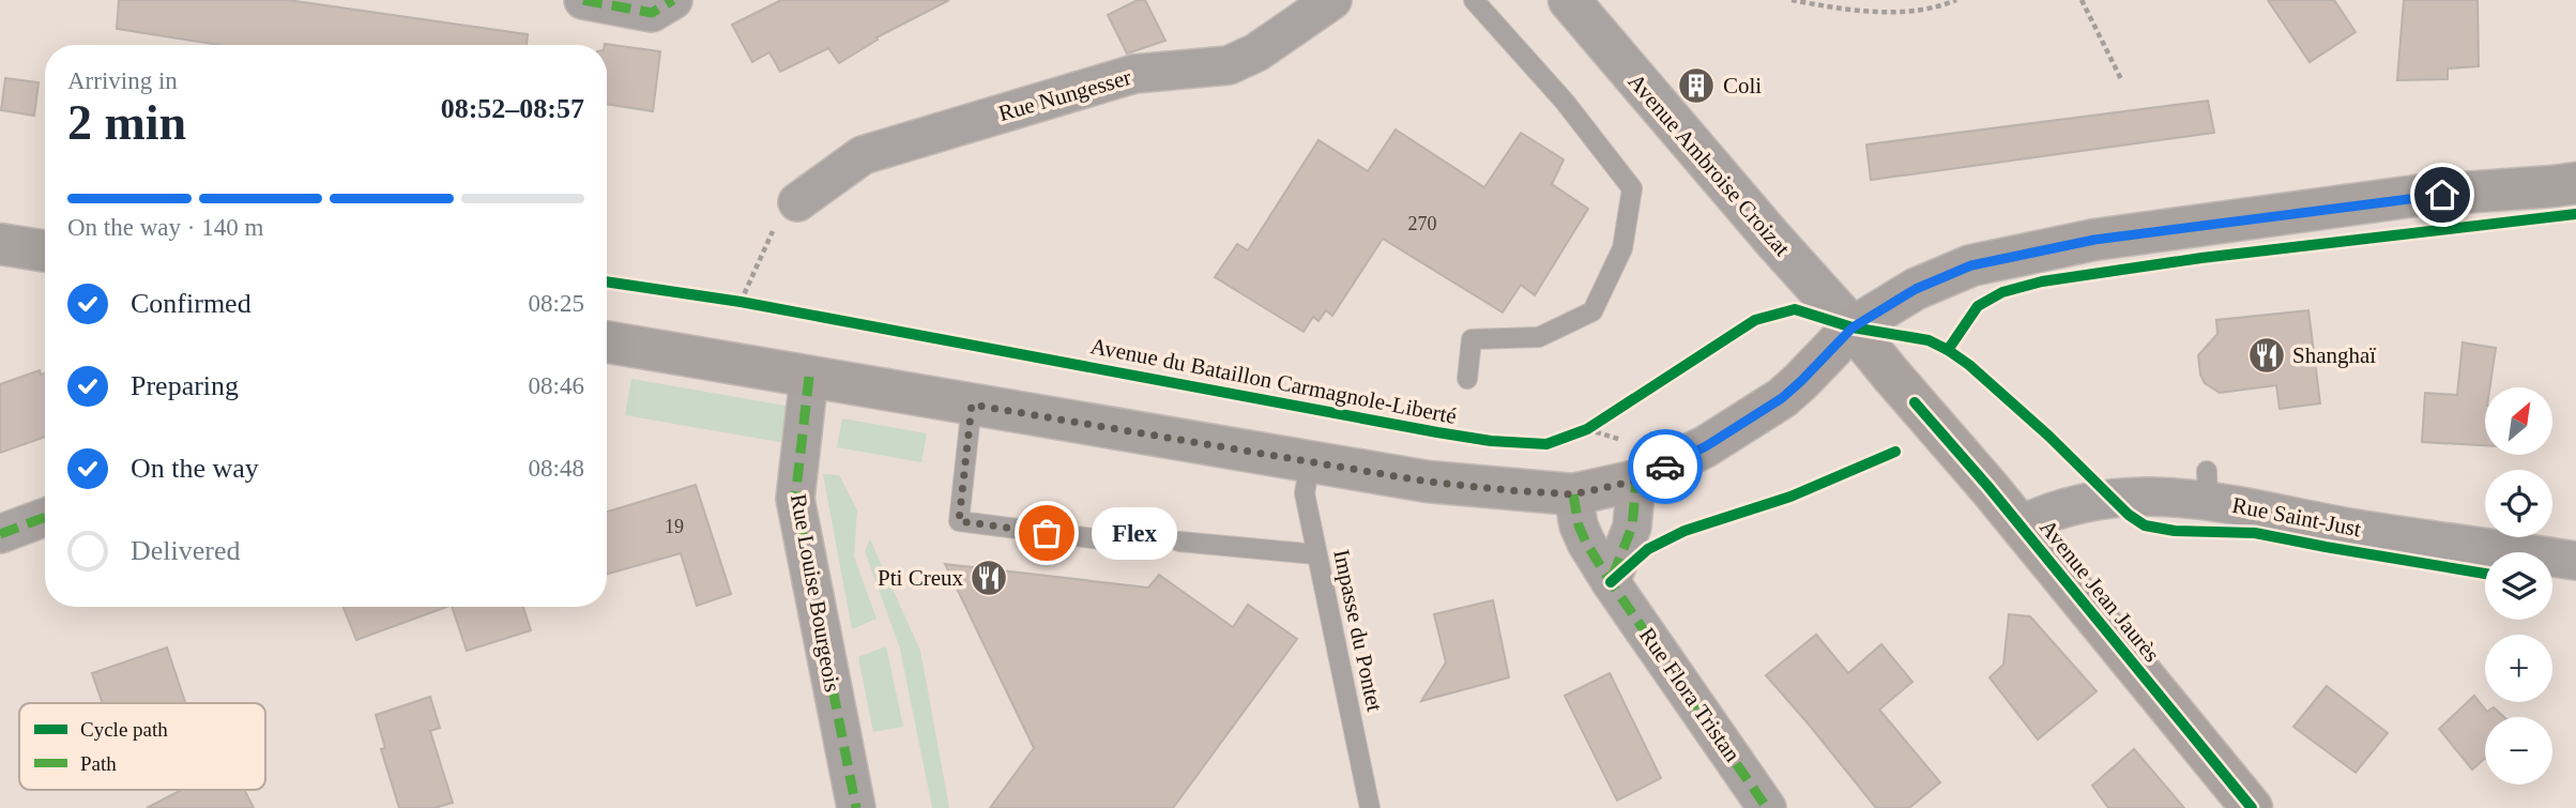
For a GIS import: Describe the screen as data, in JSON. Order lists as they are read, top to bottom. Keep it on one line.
{"streets":{"main road":["Avenue Jean Jaurès"],"street":["Rue Nungesser","Avenue Ambroise Croizat","Rue Saint-Just","Rue Louise Bourgeois","Rue Flora Tristan"],"lane":["Impasse du Pontet"],"cycle path":["Avenue du Bataillon Carmagnole-Liberté"]},"crossings":[["Avenue Ambroise Croizat","Avenue Jean Jaurès"],["Rue Saint-Just","Avenue Jean Jaurès"]],"places":{"building":["Coli"],"restaurant":["Shanghaï","Pti Creux"],"other":["Flex"]},"house_numbers":["270","19"],"legend":["Cycle path","Path"],"north":"top right","page":{"heading":["2 min","Arriving in","08:52–08:57"],"bar":"On the way · 140 m","list":[["Confirmed","08:25"],["Preparing","08:46"],["On the way","08:48"],"Delivered"],"map_buttons":["+","−"],"bubble":"Flex"}}
